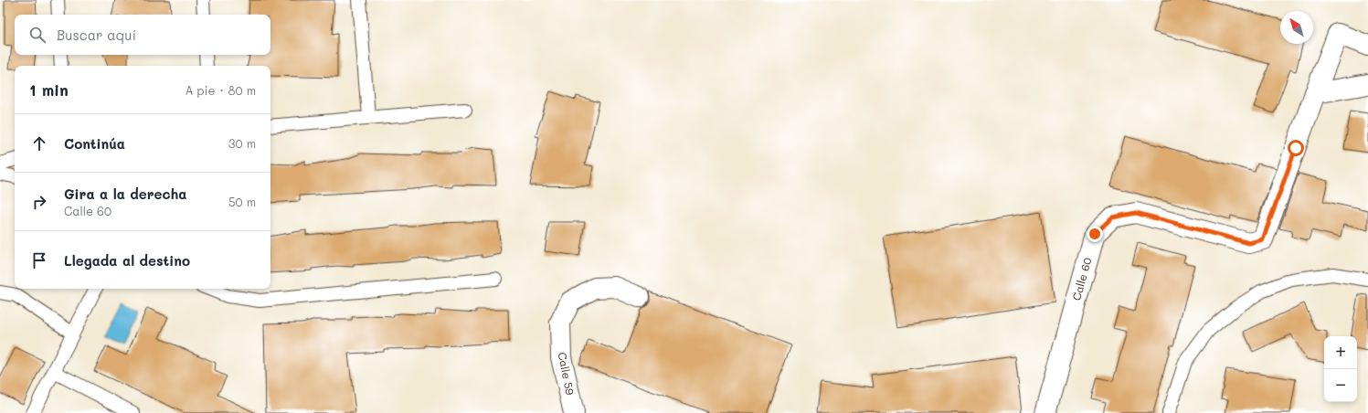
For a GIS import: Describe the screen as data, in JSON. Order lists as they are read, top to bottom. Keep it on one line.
{"streets":{"street":["Calle 60","Calle 59"]},"north":"top left","page":{"search":"Buscar aquí","heading":["1 min","A pie · 80 m"],"list":[["Continúa","30 m"],["Gira a la derecha","Calle 60","50 m"],"Llegada al destino"],"map_buttons":["+","−"]}}
